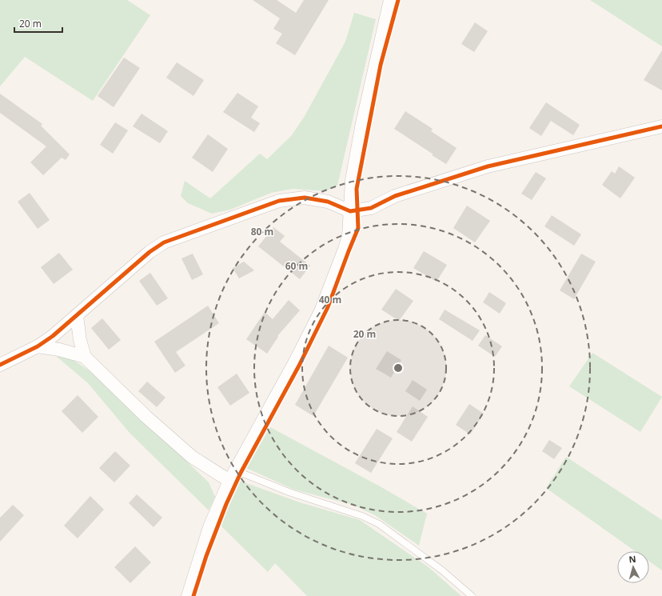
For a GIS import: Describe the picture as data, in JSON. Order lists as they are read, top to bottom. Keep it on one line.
{"scale_bar":"20 m","north":"top","rings":["80 m","60 m","40 m","20 m"]}
